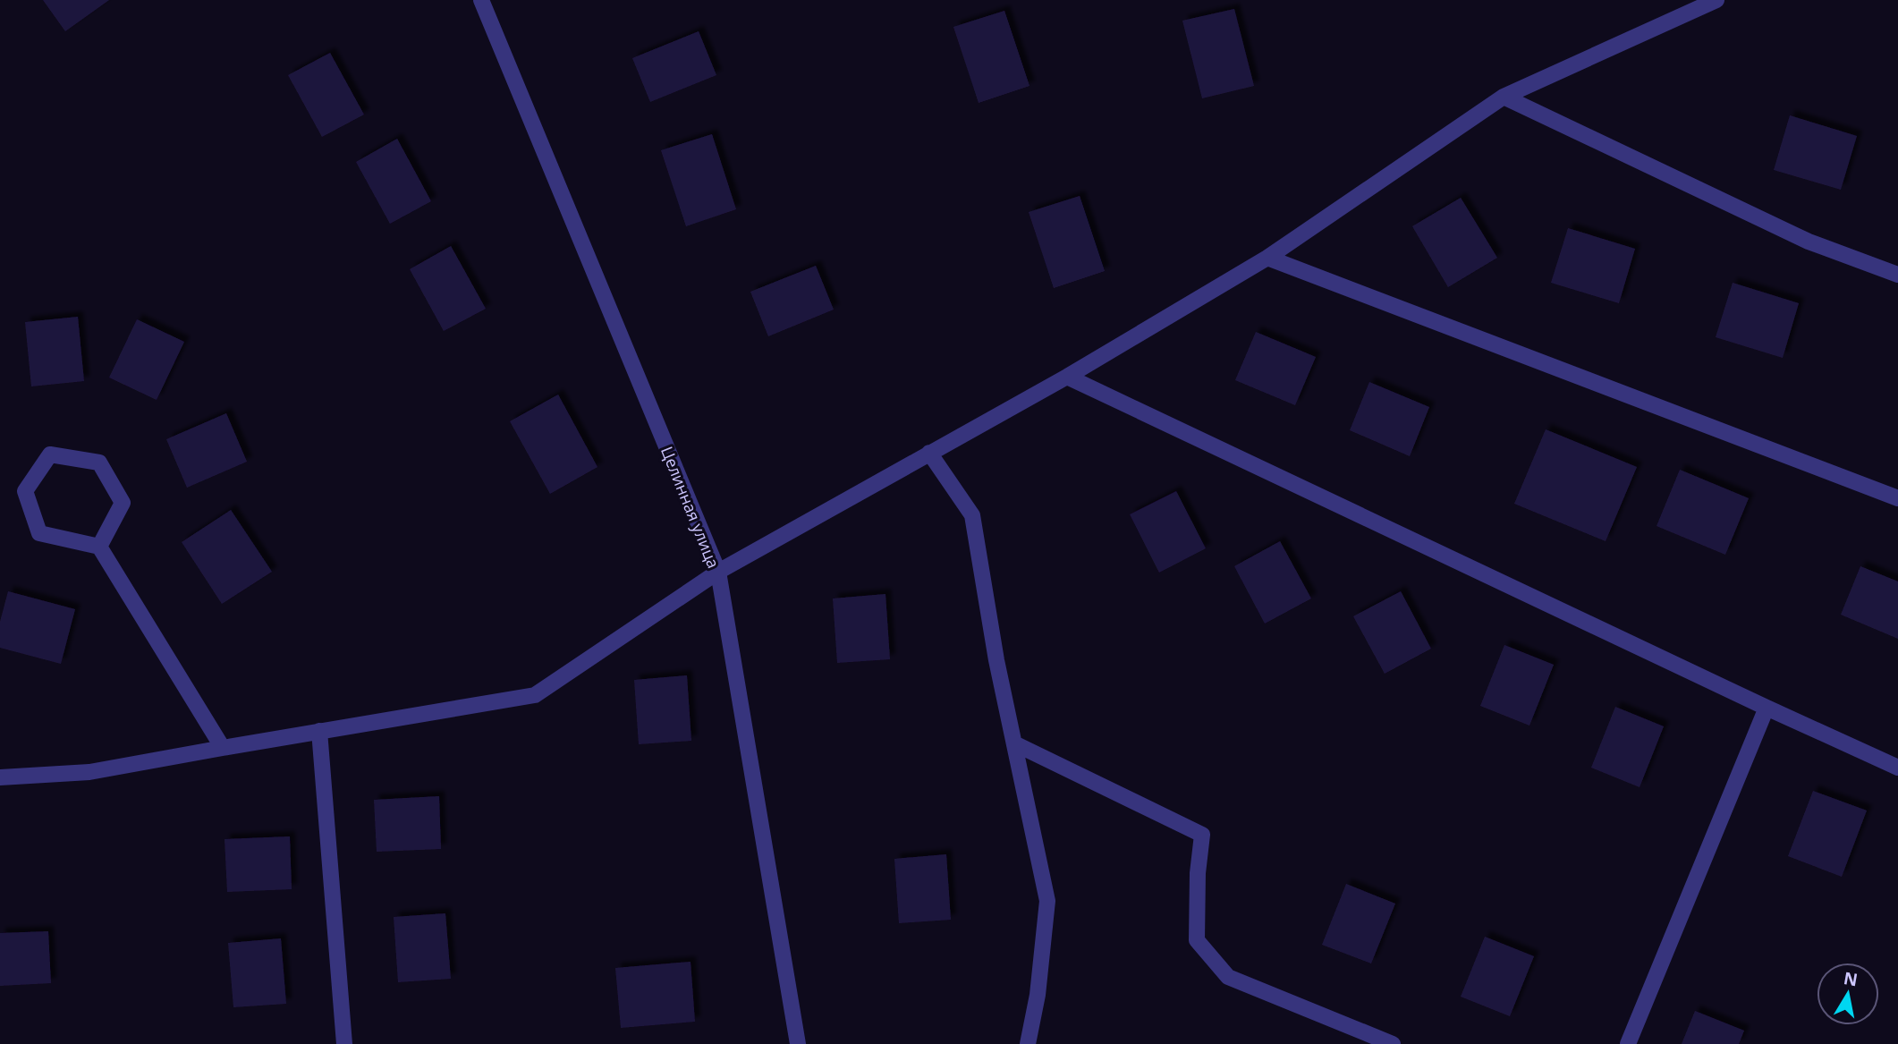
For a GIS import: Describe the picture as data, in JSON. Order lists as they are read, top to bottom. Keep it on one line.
{"streets":{"street":["Целинная улица"]},"north":"top"}
